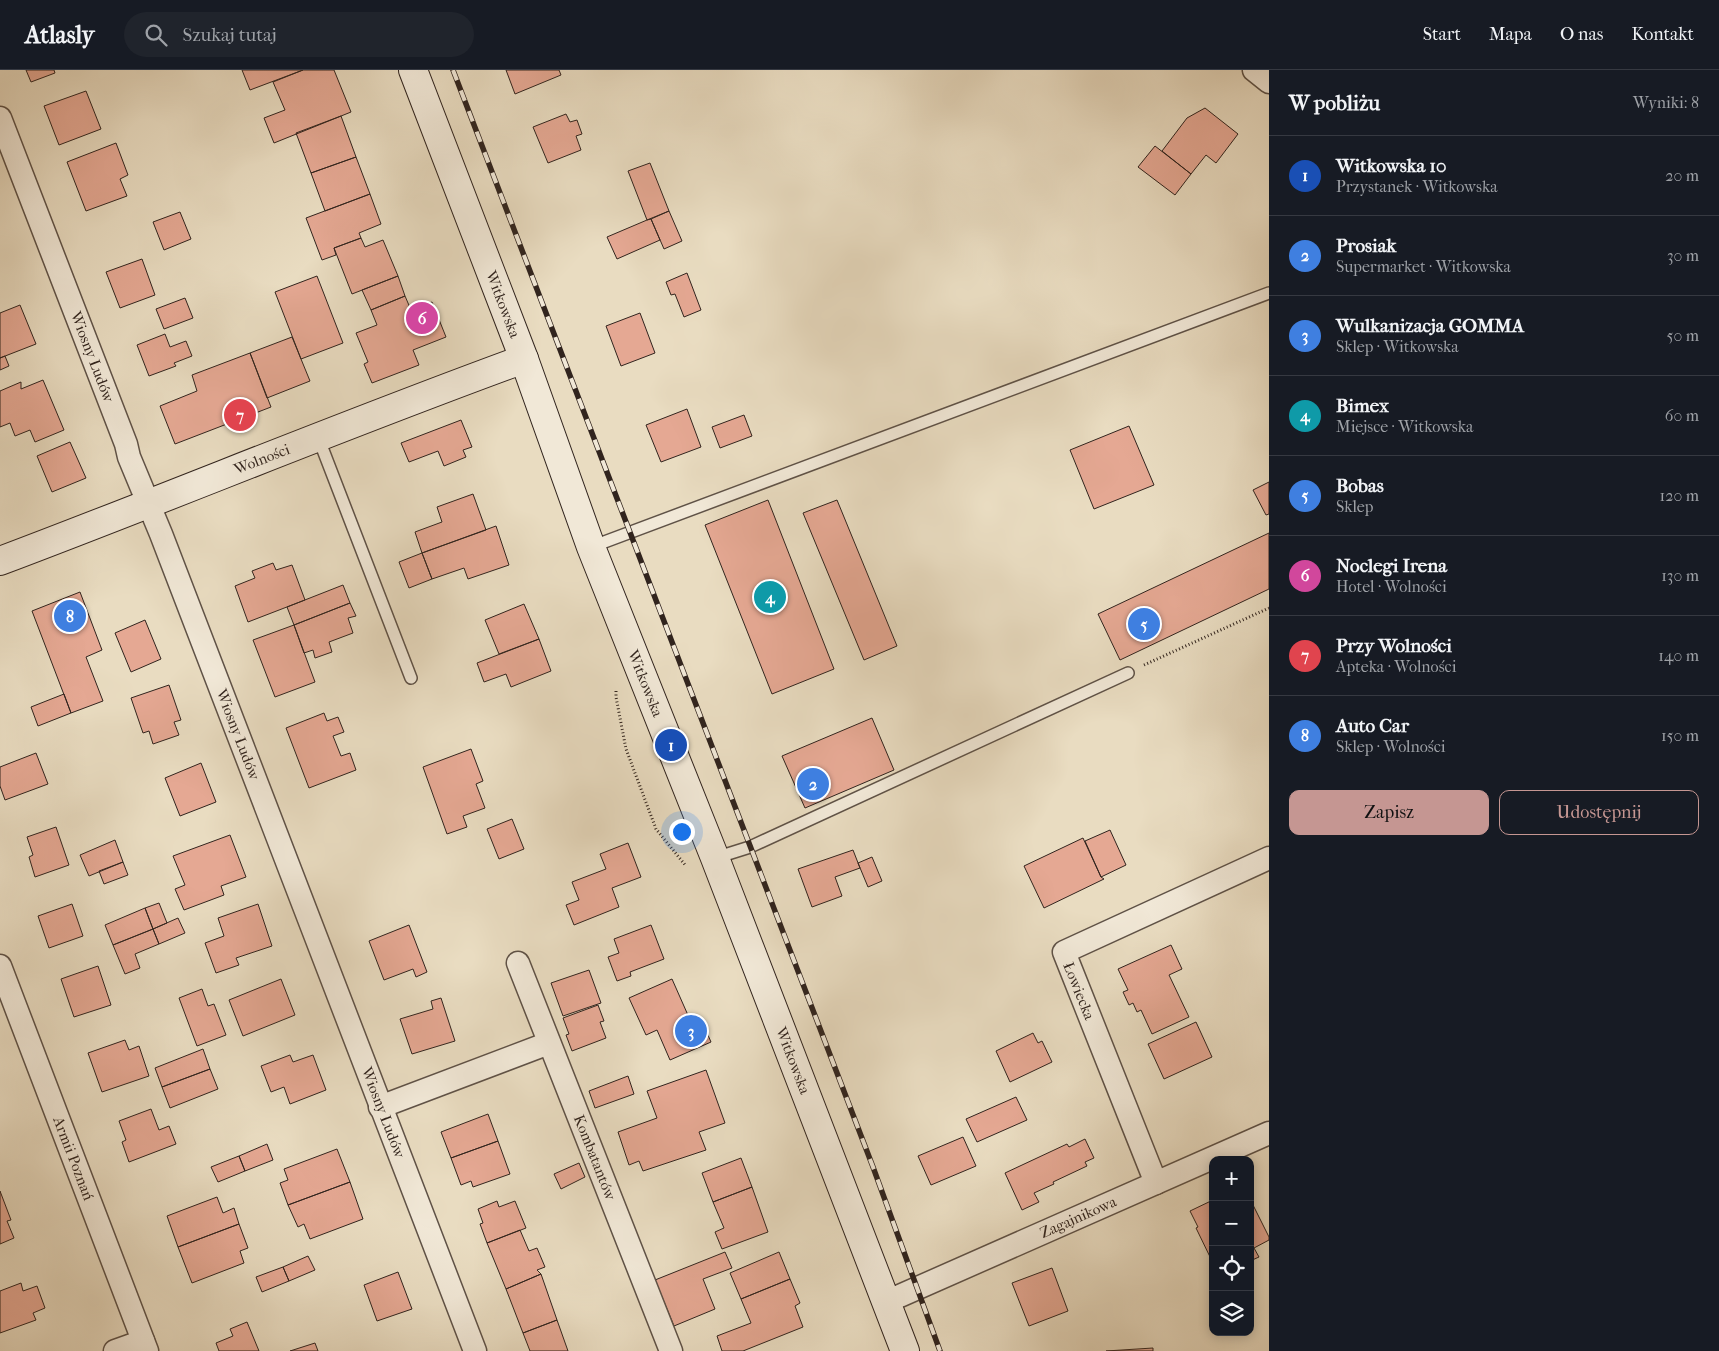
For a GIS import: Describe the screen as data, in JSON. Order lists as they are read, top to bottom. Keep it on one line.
{"streets":{"street":["Witkowska","Wiosny Ludów","Wolności","Łowiecka","Kombatantów","Armii Poznań","Zagajnikowa"]},"crossings":[["Witkowska","Wolności"],["Witkowska","Zagajnikowa"],["Wiosny Ludów","Wolności"],["Łowiecka","Zagajnikowa"]],"page":{"header":"Atlasly","search":"Szukaj tutaj","nav":["Start","Mapa","O nas","Kontakt"],"heading":["W pobliżu","Wyniki: 8"],"list":[{"mark":"1","name":"Witkowska 10","note":"Przystanek · Witkowska","value":"20 m"},{"mark":"2","name":"Prosiak","note":"Supermarket · Witkowska","value":"30 m"},{"mark":"3","name":"Wulkanizacja GOMMA","note":"Sklep · Witkowska","value":"50 m"},{"mark":"4","name":"Bimex","note":"Miejsce · Witkowska","value":"60 m"},{"mark":"5","name":"Bobas","note":"Sklep","value":"120 m"},{"mark":"6","name":"Noclegi Irena","note":"Hotel · Wolności","value":"130 m"},{"mark":"7","name":"Przy Wolności","note":"Apteka · Wolności","value":"140 m"},{"mark":"8","name":"Auto Car","note":"Sklep · Wolności","value":"150 m"}],"pins":["6","7","4","8","5","1","2","3"],"buttons":["Zapisz","Udostępnij"],"map_buttons":["+","−"]}}
